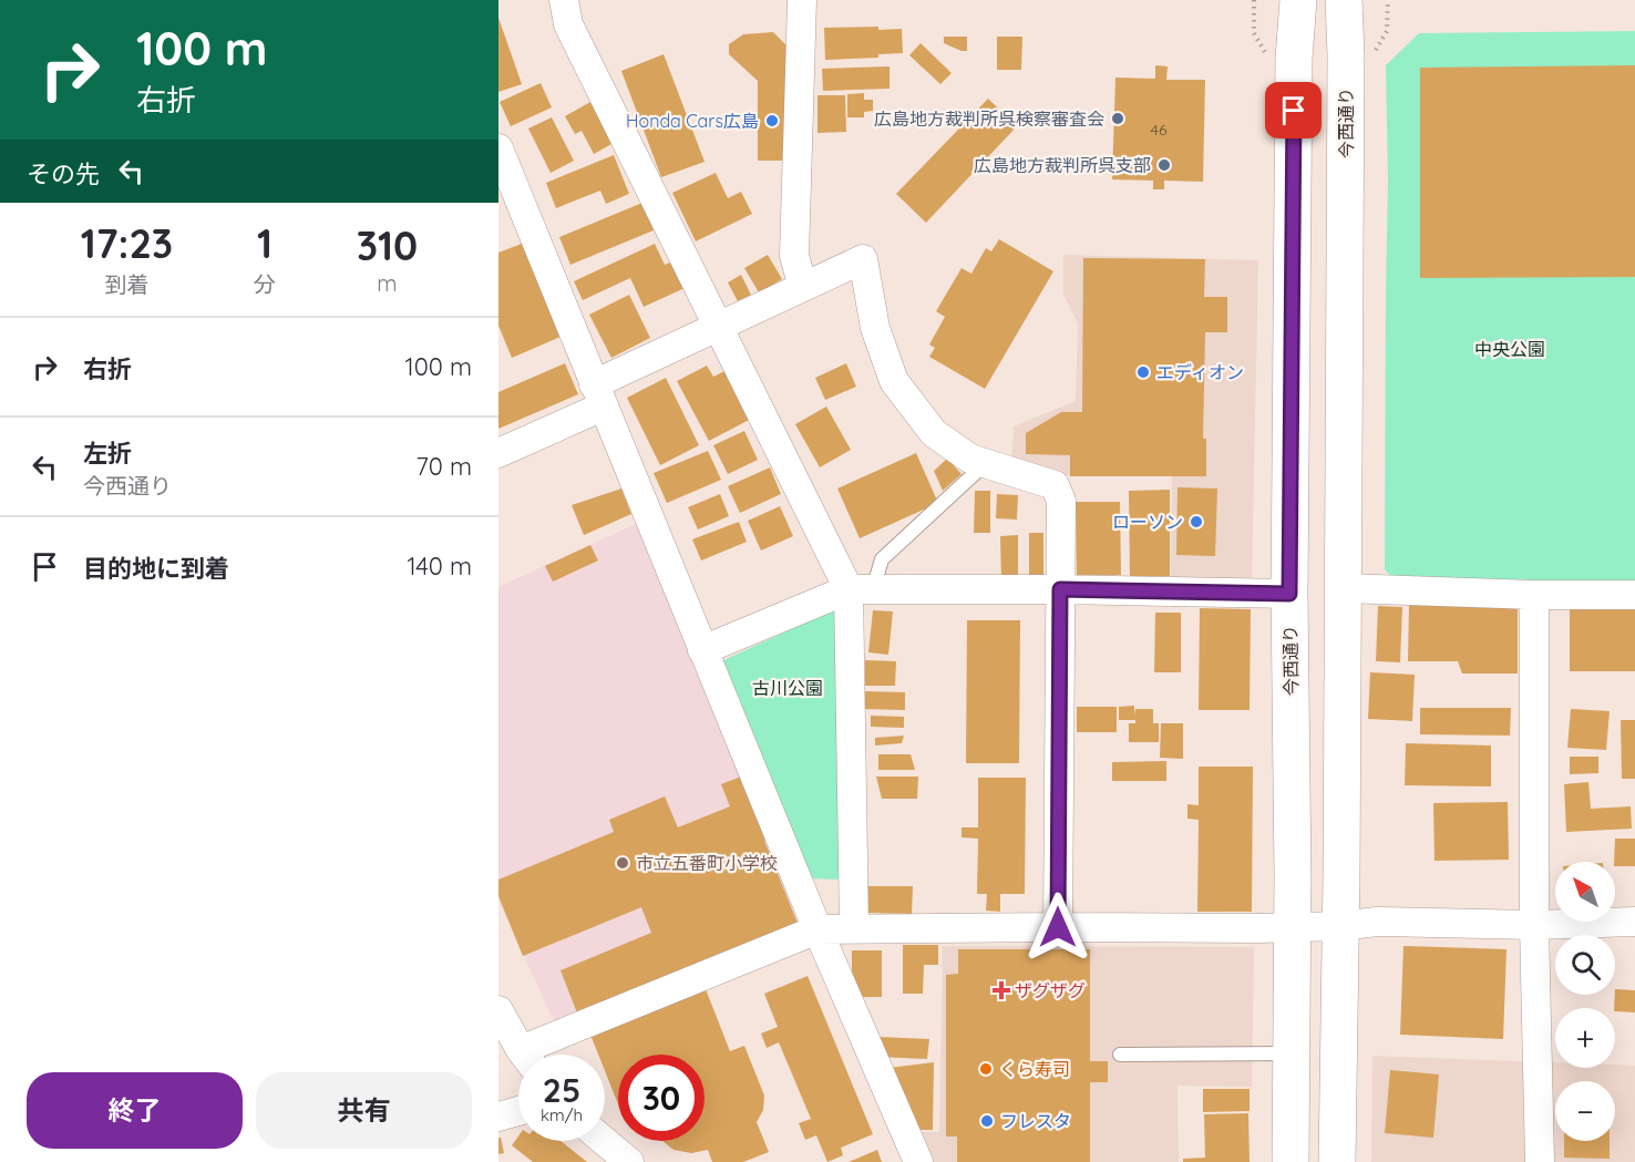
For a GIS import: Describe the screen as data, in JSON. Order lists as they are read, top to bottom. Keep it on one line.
{"streets":{"street":["今西通り"]},"parks":["中央公園","古川公園"],"places":{"other":["広島地方裁判所呉検察審査会","Honda Cars広島","広島地方裁判所呉支部","エディオン","ローソン","市立五番町小学校","くら寿司","フレスタ"],"health":["ザグザグ"]},"house_numbers":["46"],"north":"top left","page":{"turn":["100 m","右折"],"then":"その先","eta":["17:23","到着","1","分","310","m"],"list":[{"name":"右折","value":"100 m"},{"name":"左折","note":"今西通り","value":"70 m"},{"name":"目的地に到着","value":"140 m"}],"map_buttons":["+","−"],"speed":"25 km/h","limit":"30","buttons":["終了","共有"]}}
